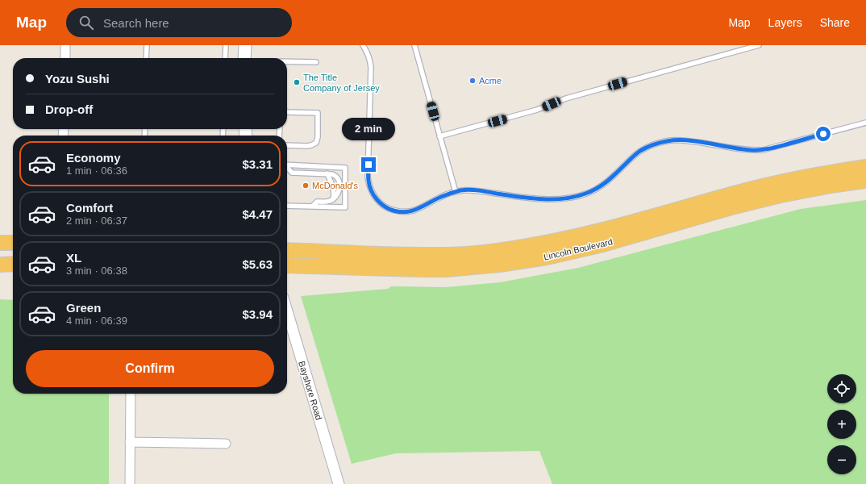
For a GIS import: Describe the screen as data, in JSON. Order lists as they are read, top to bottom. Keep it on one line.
{"streets":{"highway":["Lincoln Boulevard"],"street":["Bayshore Road"]},"places":["Acme","The Title Company of Jersey","McDonald's"],"page":{"header":"Map","search":"Search here","nav":["Map","Layers","Share"],"banner":["Yozu Sushi","Drop-off"],"bubble":"2 min","list":[{"name":"Economy","note":"1 min · 06:36","value":"$3.31"},{"name":"Comfort","note":"2 min · 06:37","value":"$4.47"},{"name":"XL","note":"3 min · 06:38","value":"$5.63"},{"name":"Green","note":"4 min · 06:39","value":"$3.94"}],"buttons":"Confirm","map_buttons":["+","−"]}}
